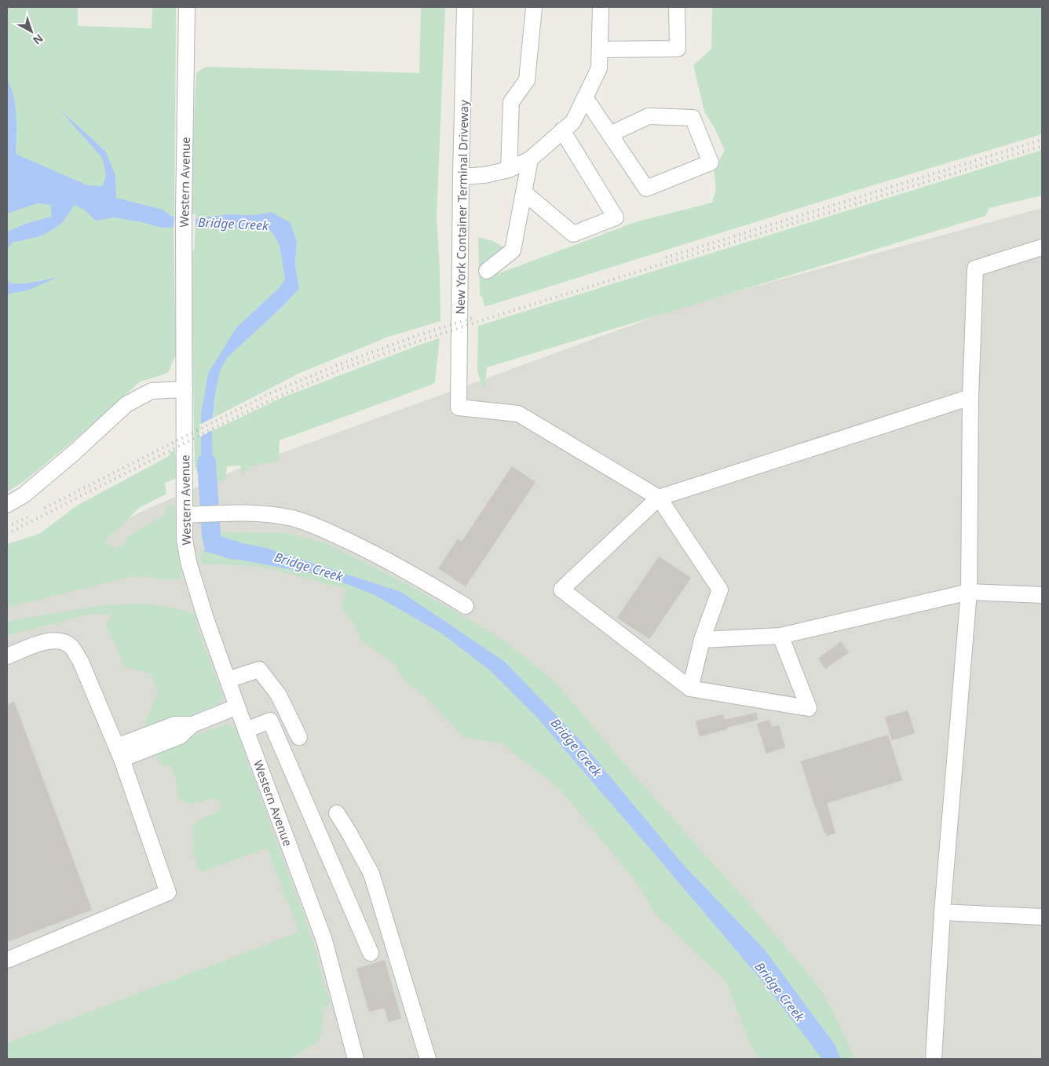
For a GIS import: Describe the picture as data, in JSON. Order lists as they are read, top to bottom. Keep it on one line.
{"streets":{"street":["Western Avenue","New York Container Terminal Driveway"]},"water":["Bridge Creek"],"north":"bottom right"}
